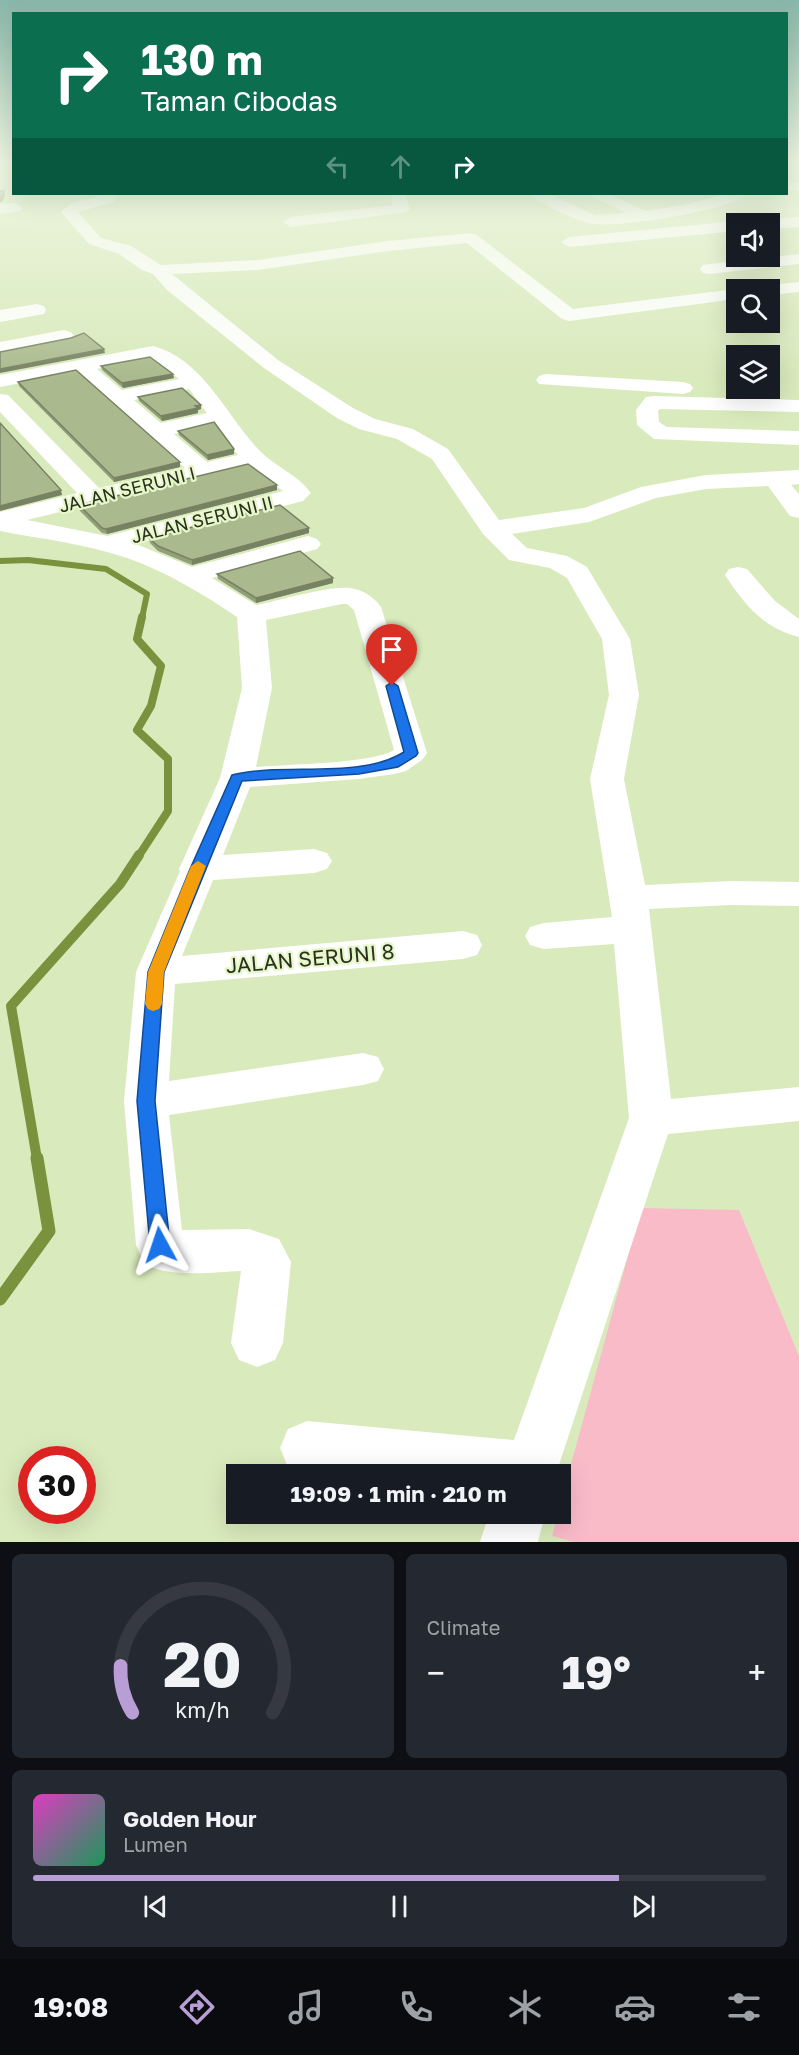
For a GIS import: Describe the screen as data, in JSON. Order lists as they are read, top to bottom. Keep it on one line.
{"streets":{"street":["JALAN SERUNI I","JALAN SERUNI II","JALAN SERUNI 8"]},"crossings":[["JALAN SERUNI I","JALAN SERUNI II"]],"page":{"turn":["130 m","Taman Cibodas"],"limit":"30","trip":"19:09 · 1 min · 210 m","tile":"Climate","heat":["−","19°","+"],"song":["Golden Hour","Lumen"],"tabs":"19:08","gauge":["20","km/h"]}}
